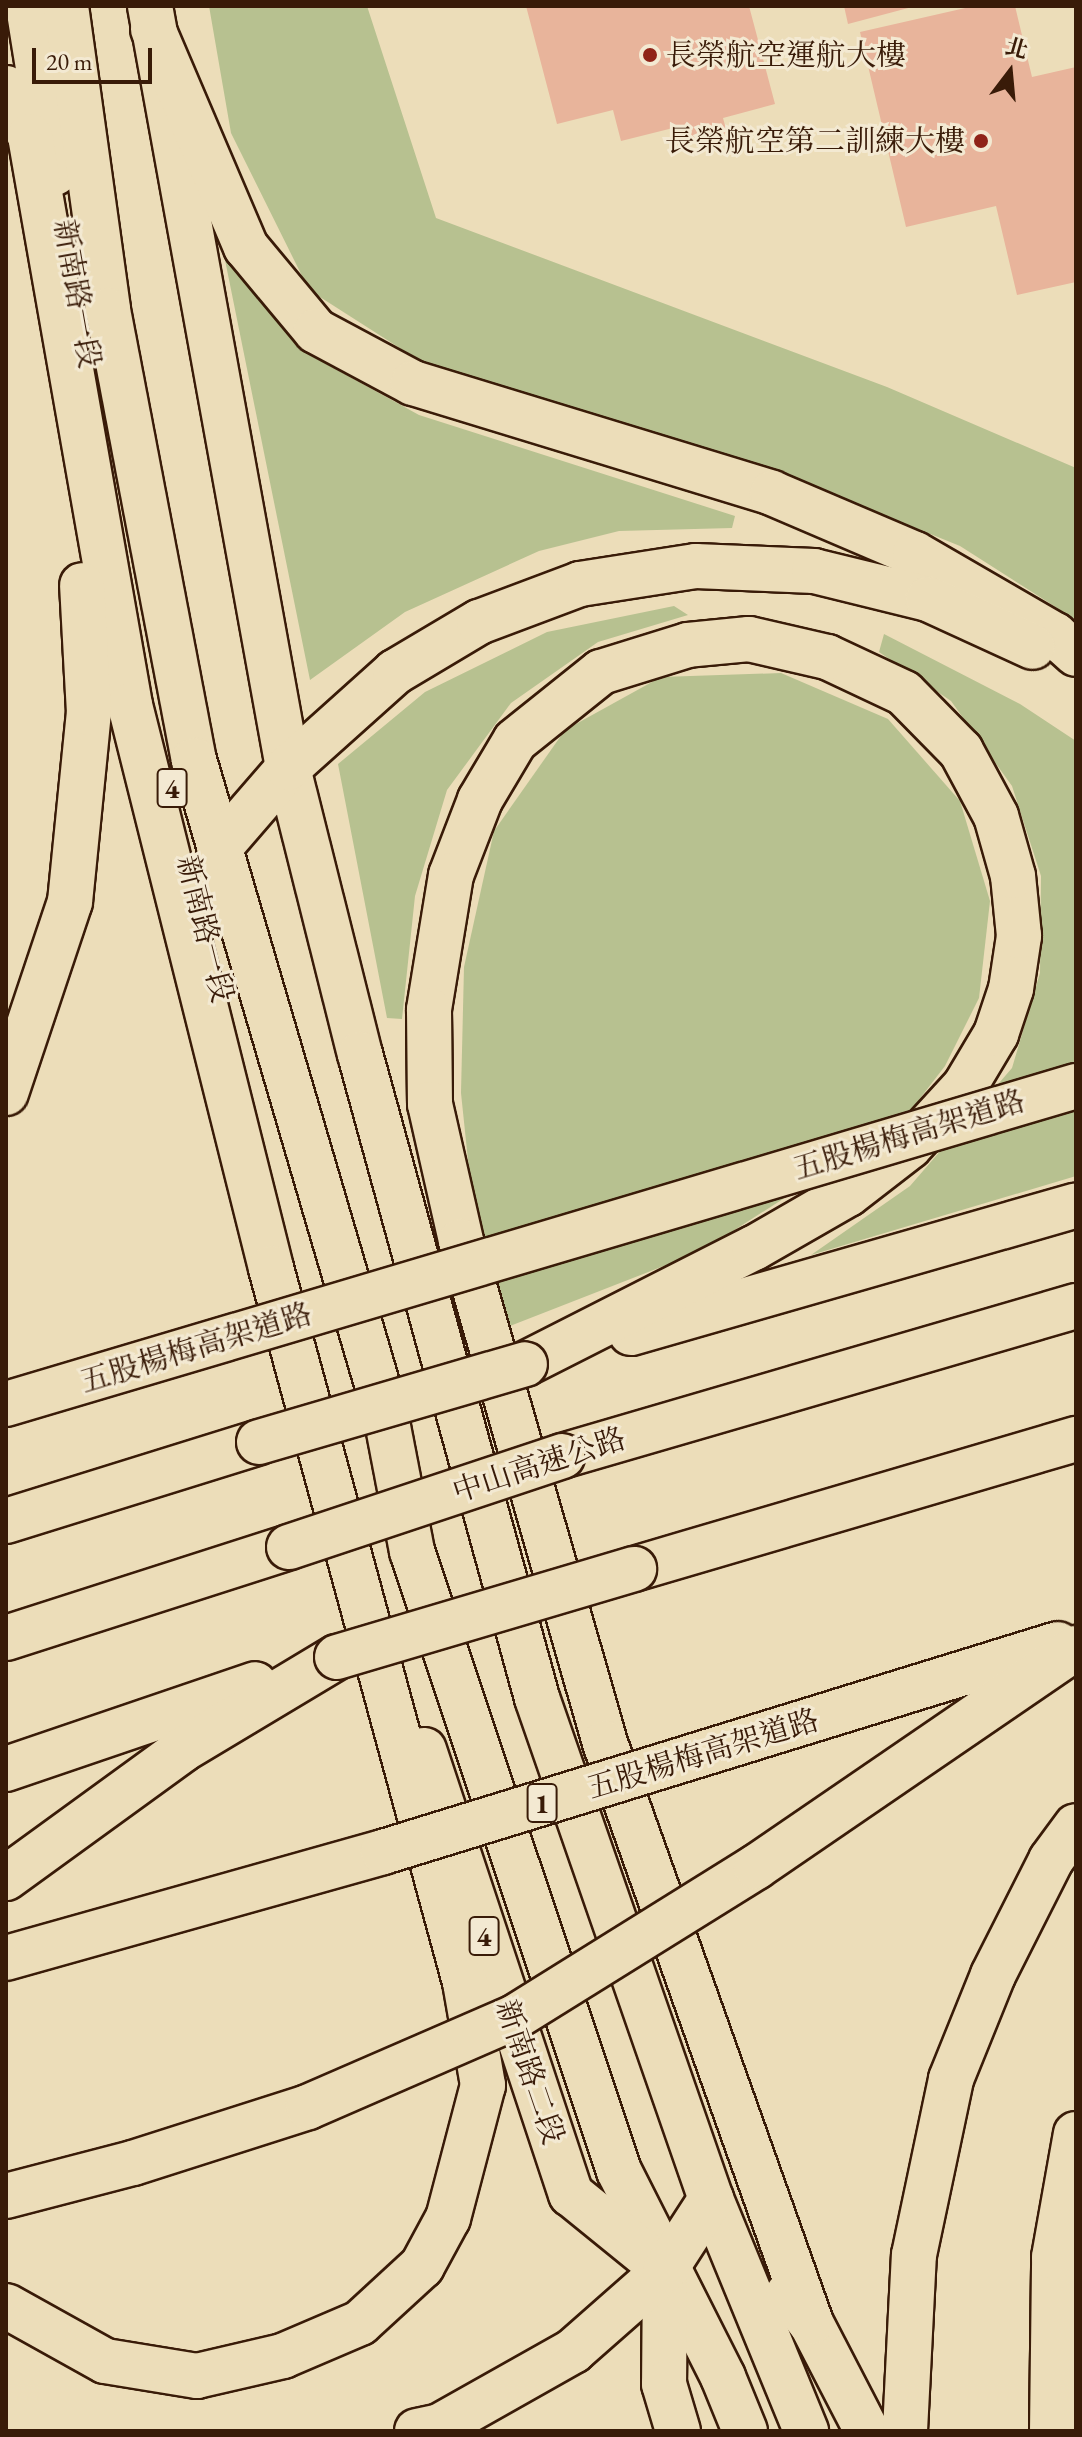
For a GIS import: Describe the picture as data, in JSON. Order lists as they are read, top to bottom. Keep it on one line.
{"streets":{"main road":["新南路一段","4","五股楊梅高架道路","中山高速公路","1","新南路二段"]},"crossings":[["新南路一段","新南路二段"],["4","新南路二段"]],"places":["長榮航空運航大樓","長榮航空第二訓練大樓"],"scale_bar":"20 m","north":"top"}
